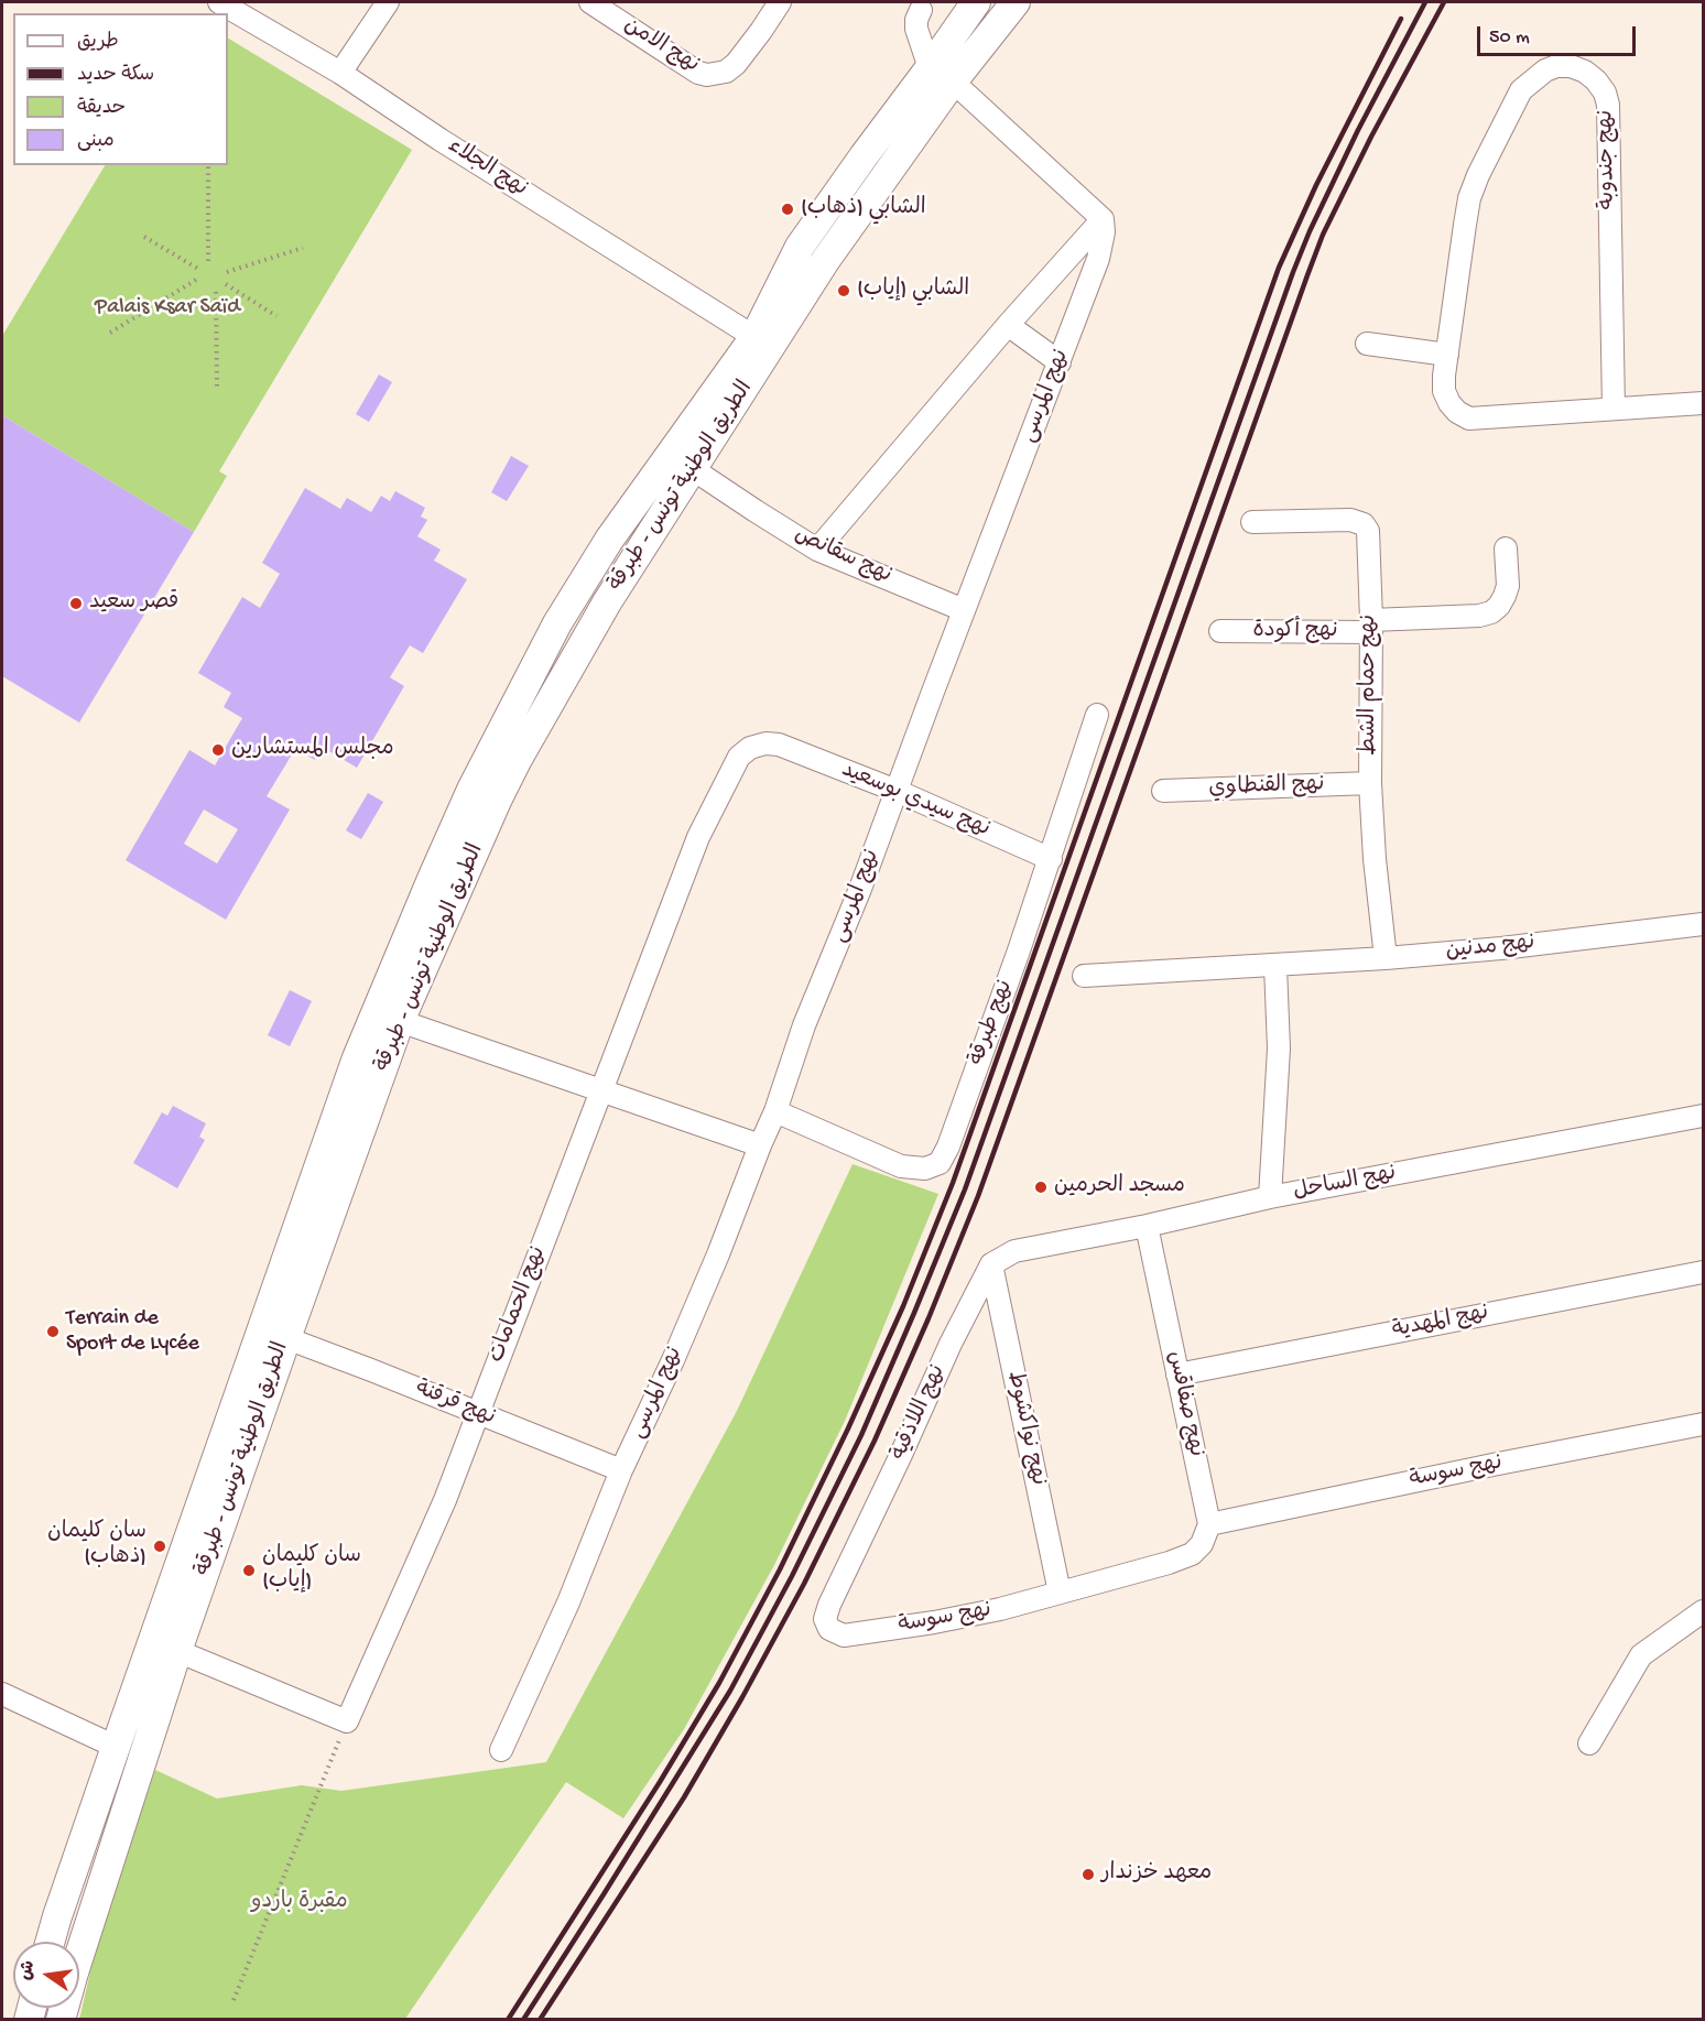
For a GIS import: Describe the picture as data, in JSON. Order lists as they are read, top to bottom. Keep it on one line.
{"streets":{"main road":["الطريق الوطنية تونس - طبرقة"],"street":["نهج الامن","نهج جندوبة","نهج الجلاء","نهج المرسى","نهج سقانص","نهج أكودة","نهج حمام الشط","نهج القنطاوي","نهج سيدي بوسعيد","نهج مدنين","نهج طبرقة","نهج الساحل","نهج الحمامات","نهج المهدية","نهج قرقنة","نهج صفاقس","نهج اللاذقية","نهج نواكشوط","نهج سوسة"]},"crossings":[["نهج الجلاء","الطريق الوطنية تونس - طبرقة"],["نهج المرسى","نهج سقانص"],["نهج المرسى","نهج سيدي بوسعيد"],["نهج المرسى","نهج طبرقة"],["نهج المرسى","نهج قرقنة"],["الطريق الوطنية تونس - طبرقة","نهج سقانص"],["الطريق الوطنية تونس - طبرقة","نهج قرقنة"],["نهج أكودة","نهج حمام الشط"],["نهج حمام الشط","نهج القنطاوي"],["نهج حمام الشط","نهج مدنين"],["نهج سيدي بوسعيد","نهج طبرقة"],["نهج سيدي بوسعيد","نهج الحمامات"],["نهج الساحل","نهج صفاقس"],["نهج الساحل","نهج اللاذقية"],["نهج الساحل","نهج نواكشوط"],["نهج الحمامات","نهج قرقنة"],["نهج المهدية","نهج صفاقس"],["نهج صفاقس","نهج سوسة"],["نهج اللاذقية","نهج نواكشوط"],["نهج اللاذقية","نهج سوسة"],["نهج نواكشوط","نهج سوسة"]],"parks":["Palais Ksar Saïd","مقبرة باردو"],"places":["الشابي (ذهاب)","الشابي (إياب)","قصر سعيد","مجلس المستشارين","مسجد الحرمين","Terrain de Sport de Lycée","سان كليمان (ذهاب)","سان كليمان (إياب)","معهد خزندار"],"legend":["طريق","سكة حديد","حديقة","مبنى"],"scale_bar":"50 m","north":"left"}
